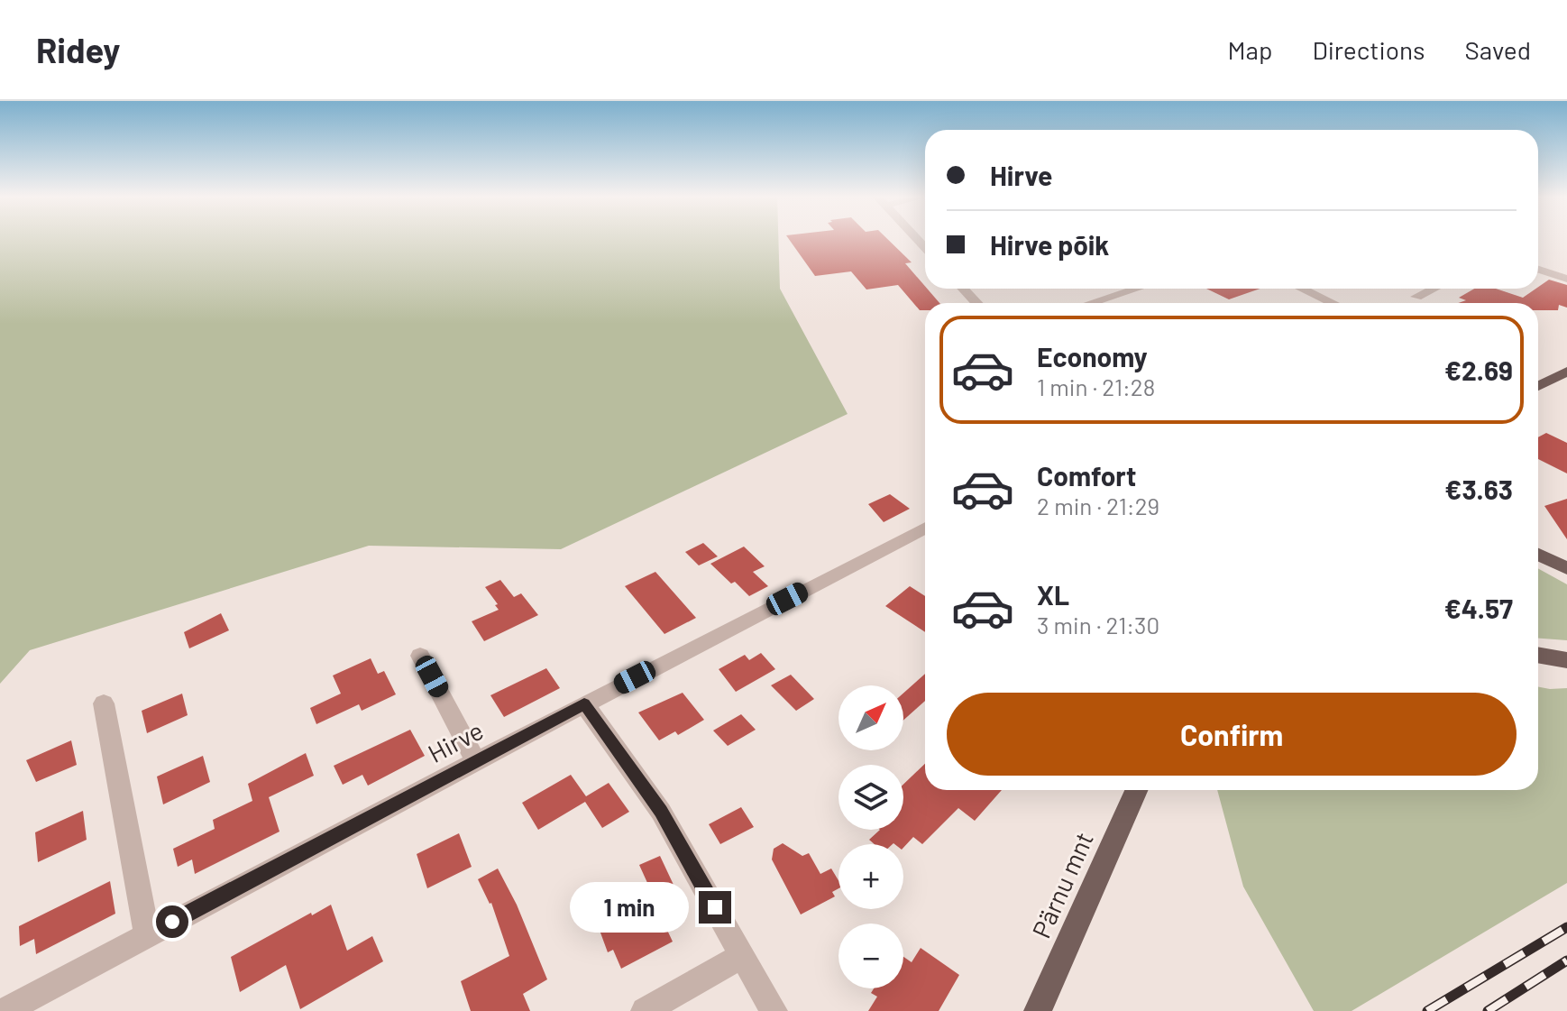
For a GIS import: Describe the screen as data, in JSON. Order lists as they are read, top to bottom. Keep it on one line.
{"streets":{"main road":["Pärnu mnt"],"street":["Hirve"]},"north":"top right","page":{"header":"Ridey","nav":["Map","Directions","Saved"],"banner":["Hirve","Hirve põik"],"list":[{"name":"Economy","note":"1 min · 21:28","value":"€2.69"},{"name":"Comfort","note":"2 min · 21:29","value":"€3.63"},{"name":"XL","note":"3 min · 21:30","value":"€4.57"}],"buttons":"Confirm","map_buttons":["+","−"],"bubble":"1 min"}}
